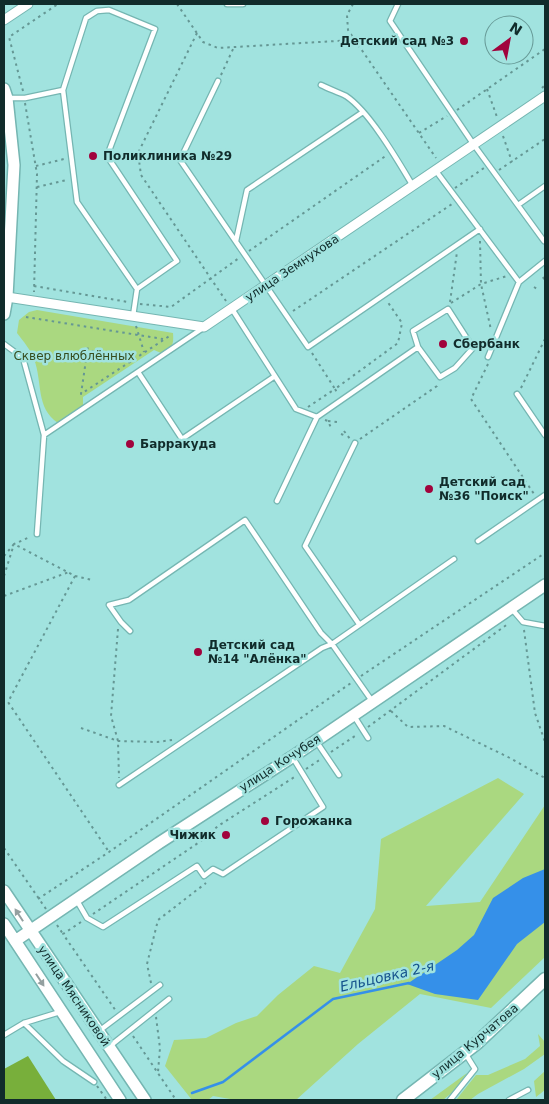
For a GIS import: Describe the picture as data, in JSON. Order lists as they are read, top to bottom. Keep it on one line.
{"streets":{"main road":["улица Курчатова"],"street":["улица Земнухова","улица Кочубея","улица Мясниковой"]},"crossings":[["улица Кочубея","улица Мясниковой"]],"water":["Ельцовка 2-я"],"parks":["Сквер влюблённых"],"places":["Детский сад №3","Поликлиника №29","Сбербанк","Барракуда","Детский сад №36 \"Поиск\"","Детский сад №14 \"Алёнка\"","Горожанка","Чижик"],"north":"top right"}
